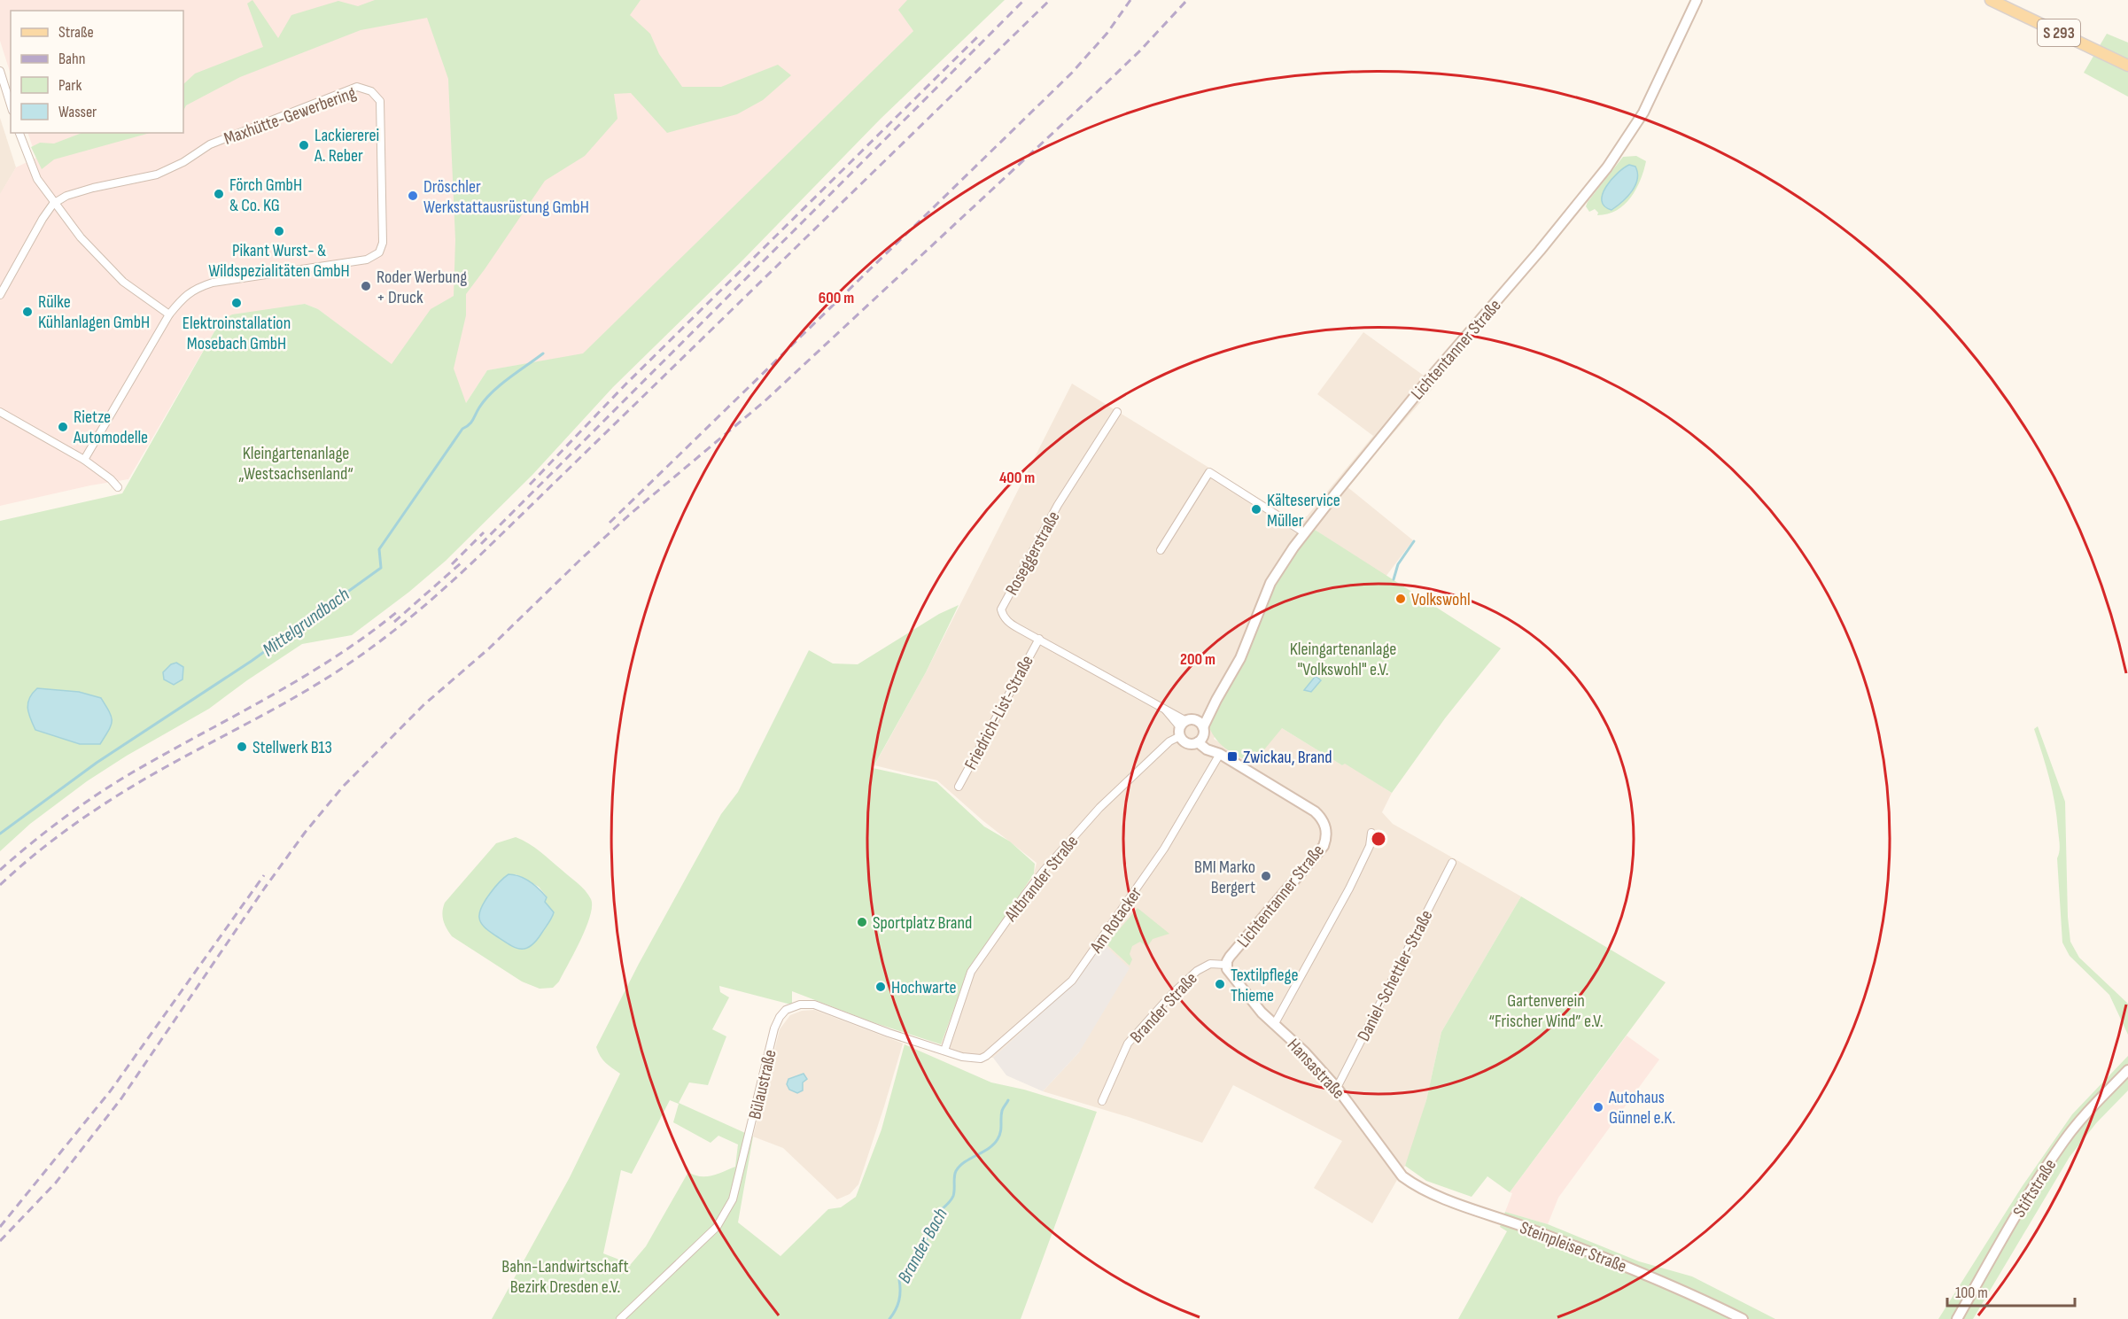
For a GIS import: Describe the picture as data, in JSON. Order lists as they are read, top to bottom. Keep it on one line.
{"streets":{"main road":["S 293"],"street":["Maxhütte-Gewerbering","Lichtentanner Straße","Roseggerstraße","Friedrich-List-Straße","Altbrander Straße","Am Rotacker","Daniel-Schettler-Straße","Brander Straße","Hansastraße","Bülaustraße","Stiftstraße","Steinpleiser Straße"]},"crossings":[["Lichtentanner Straße","Roseggerstraße"],["Lichtentanner Straße","Altbrander Straße"],["Lichtentanner Straße","Am Rotacker"],["Lichtentanner Straße","Brander Straße"],["Lichtentanner Straße","Hansastraße"],["Roseggerstraße","Friedrich-List-Straße"],["Roseggerstraße","Altbrander Straße"],["Altbrander Straße","Bülaustraße"],["Am Rotacker","Bülaustraße"],["Daniel-Schettler-Straße","Hansastraße"],["Brander Straße","Hansastraße"],["Hansastraße","Steinpleiser Straße"]],"water":["Mittelgrundbach","Brander Bach"],"parks":["Kleingartenanlage „Westsachsenland“","Kleingartenanlage \"Volkswohl\" e.V.","Gartenverein “Frischer Wind” e.V.","Bahn-Landwirtschaft Bezirk Dresden e.V."],"places":{"other":["Lackiererei A. Reber","Förch GmbH & Co. KG","Dröschler Werkstattausrüstung GmbH","Pikant Wurst- & Wildspezialitäten GmbH","Roder Werbung + Druck","Elektroinstallation Mosebach GmbH","Rülke Kühlanlagen GmbH","Rietze Automodelle","Kälteservice Müller","Volkswohl","Stellwerk B13","BMI Marko Bergert","Sportplatz Brand","Textilpflege Thieme","Hochwarte","Autohaus Günnel e.K."],"transit":["Zwickau, Brand"]},"legend":["Straße","Bahn","Park","Wasser"],"scale_bar":"100 m","rings":["600 m","400 m","200 m"]}
